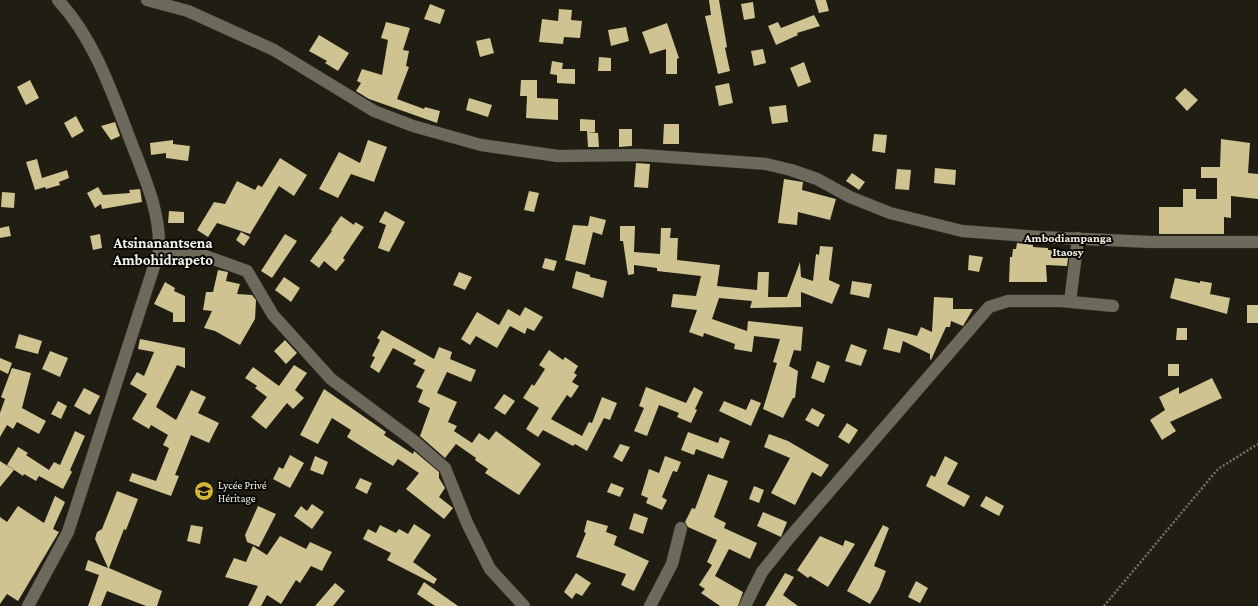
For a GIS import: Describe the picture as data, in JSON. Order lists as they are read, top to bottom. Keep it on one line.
{"districts":["Ambodiampanga Itaosy","Atsinanantsena Ambohidrapeto"],"places":{"school or university":["Lycée Privé Héritage"]}}
